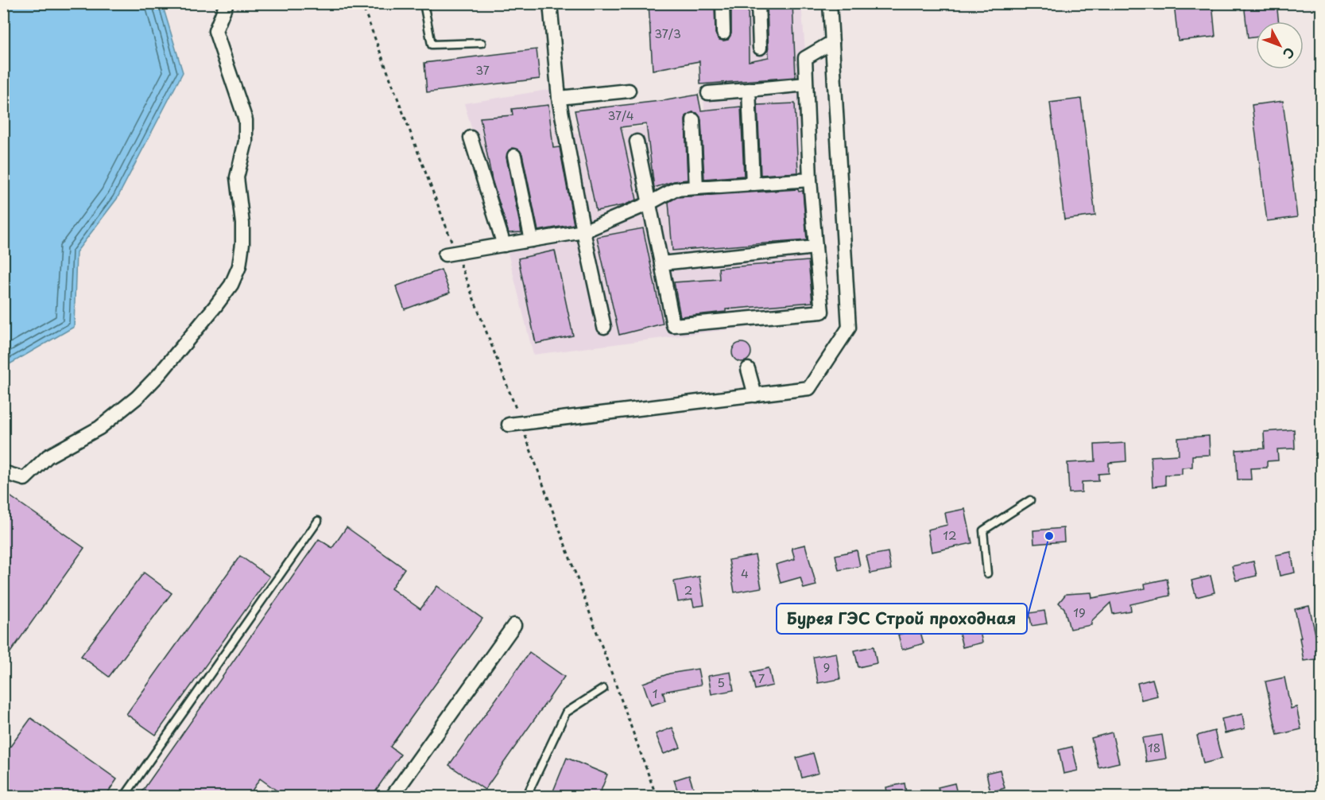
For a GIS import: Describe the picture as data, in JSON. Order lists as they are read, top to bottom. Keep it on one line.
{"places":["Бурея ГЭС Строй проходная"],"house_numbers":["37/3","37","37/4","12","4","2","19","9","7","5","1","18"],"north":"bottom right"}
